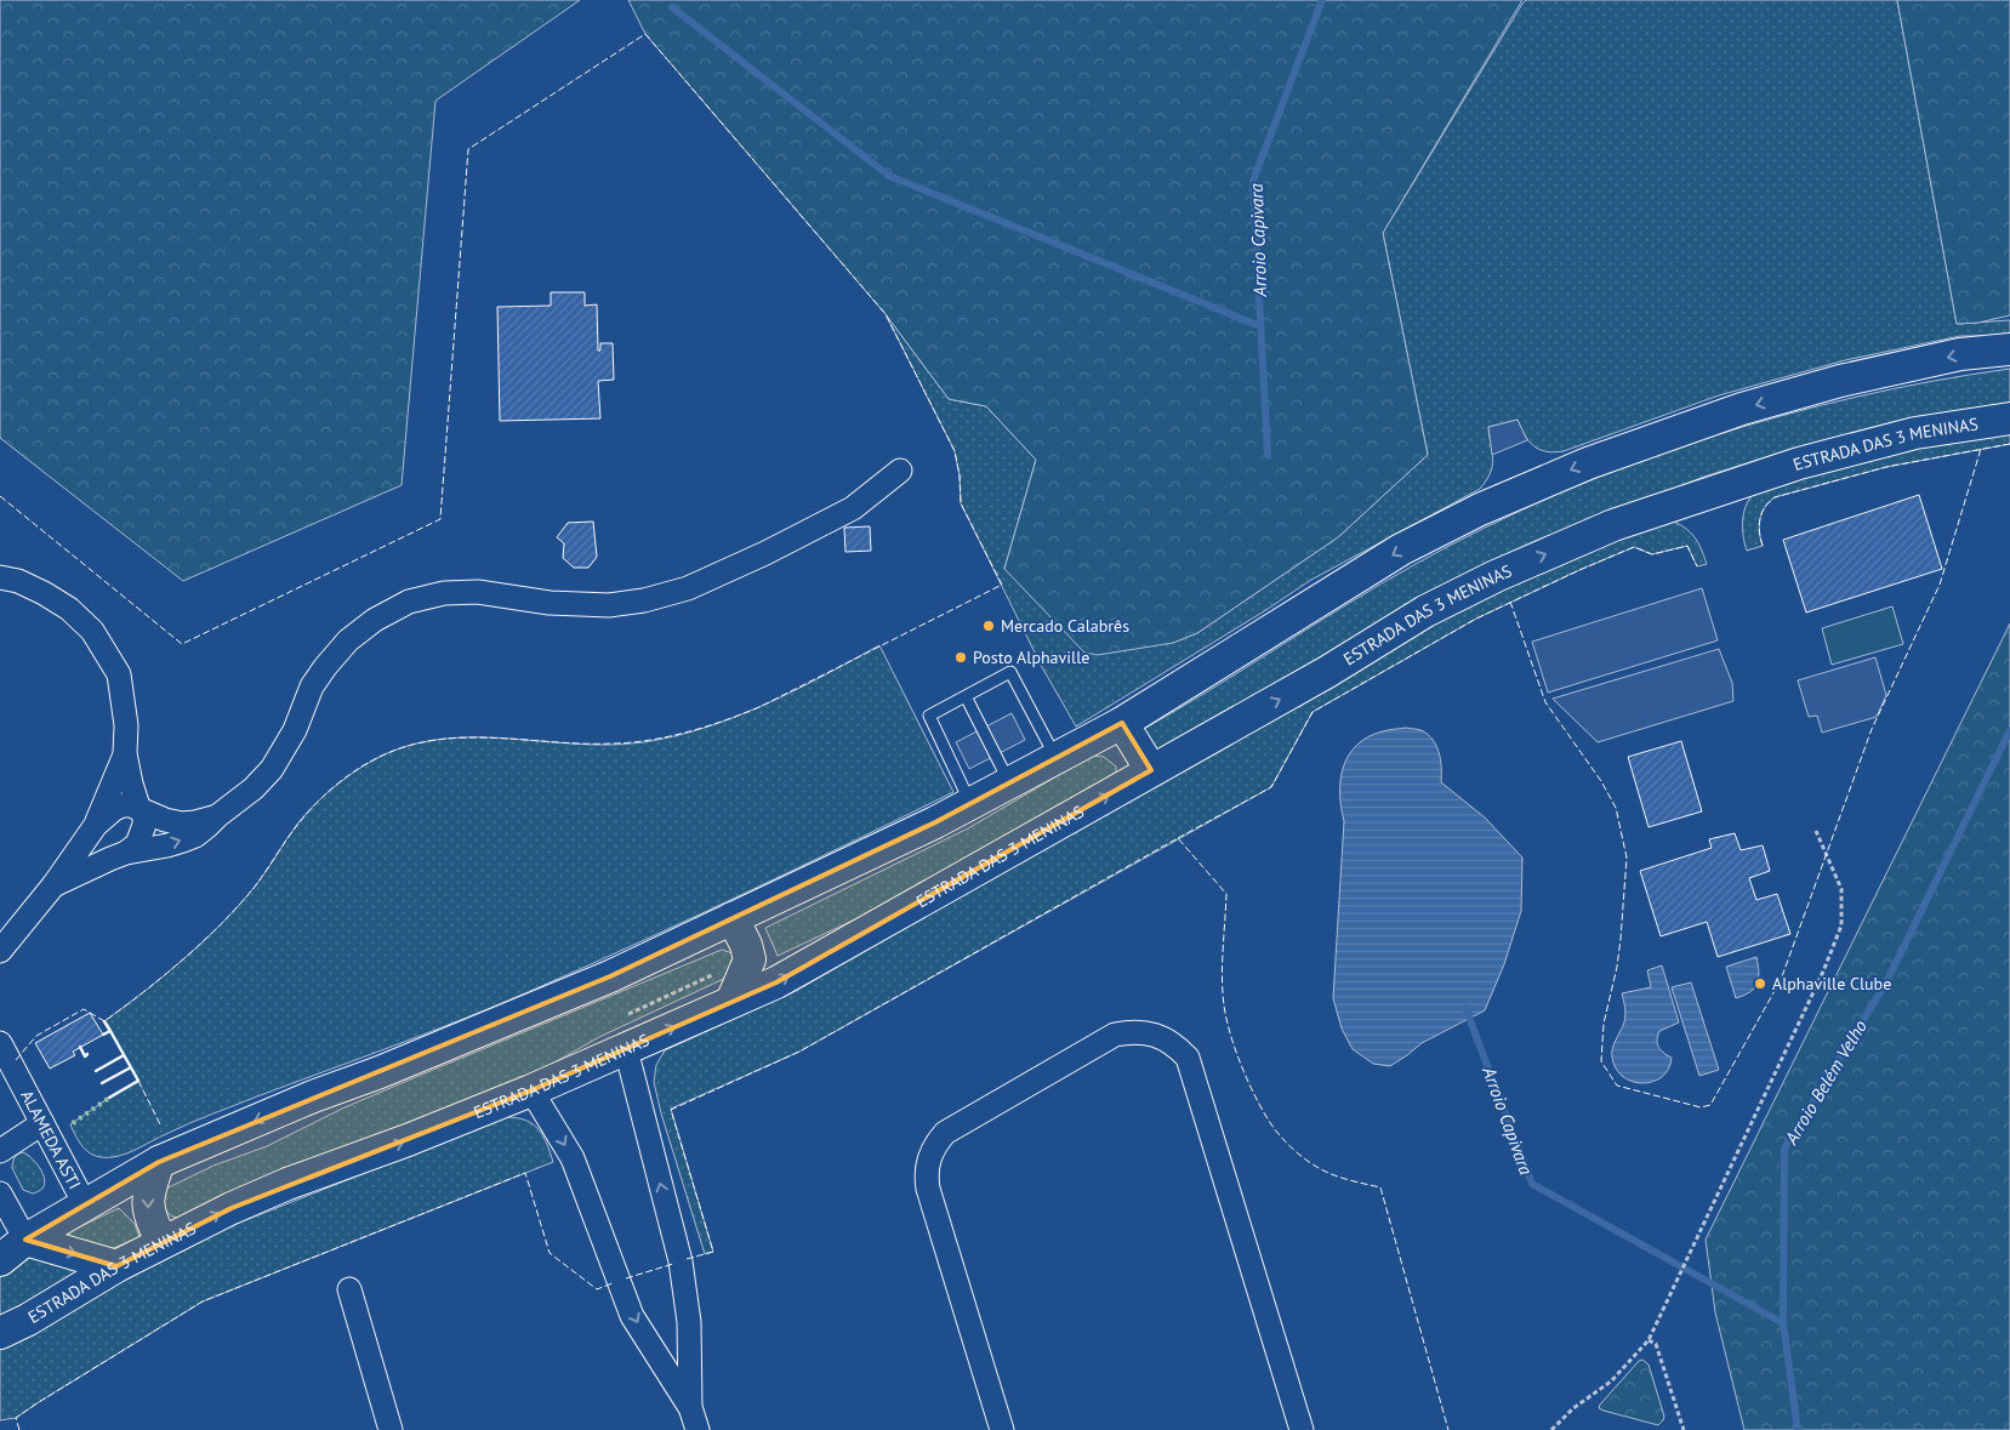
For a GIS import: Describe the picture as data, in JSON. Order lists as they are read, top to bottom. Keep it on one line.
{"streets":{"main road":["ESTRADA DAS 3 MENINAS"],"street":["ALAMEDA ASTI"]},"water":["Arroio Capivara","Arroio Belém Velho"],"places":["Mercado Calabrês","Posto Alphaville","Alphaville Clube"]}
